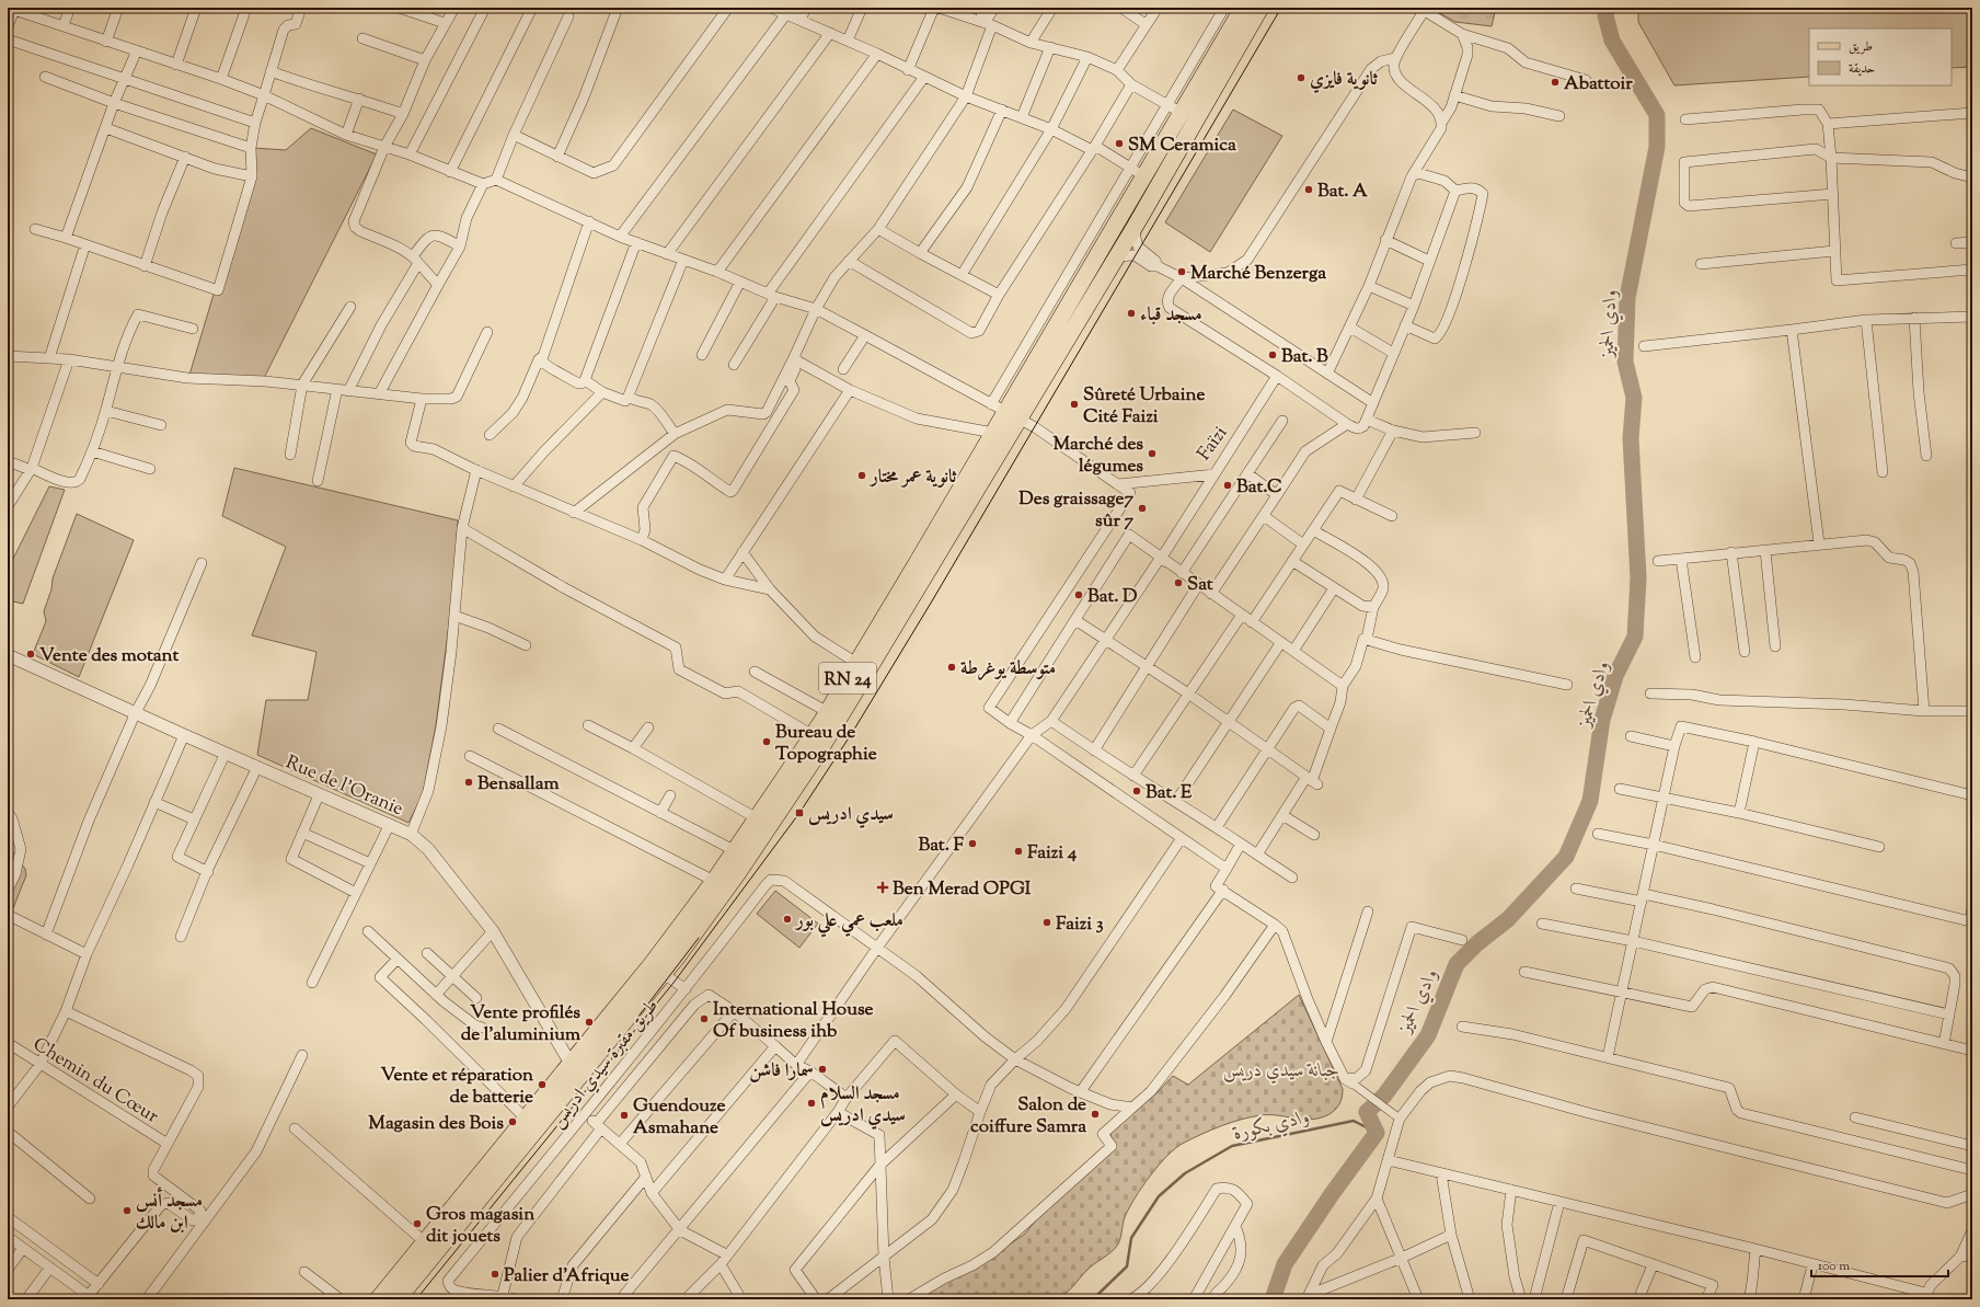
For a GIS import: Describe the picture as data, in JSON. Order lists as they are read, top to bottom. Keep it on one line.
{"streets":{"main road":["RN 24"],"street":["Faïzi","Rue de l'Oranie","طريق مقبرة سيدي ادريس","Chemin du Cœur"]},"crossings":[["RN 24","Rue de l'Oranie"]],"water":["وادي الحميز","وادي بكورة"],"parks":["جبانة سيدي دريس"],"places":{"other":["ثانوية فايزي","Abattoir","SM Ceramica","Bat. A","Marché Benzerga","مسجد قباء","Bat. B","Sûreté Urbaine Cité Faizi","Marché des légumes","ثانوية عمر مختار","Bat.C","Des graissage7 sûr 7","Sat","Bat. D","Vente des motant","متوسطة يوغرطة","Bureau de Topographie","Bensallam","Bat. E","Bat. F","Faizi 4","ملعب عمي علي بور","Faizi 3","International House Of business ihb","Vente profilés de l'aluminium","سمارا فاشن","Vente et réparation de batterie","مسجد السلام سيدي ادريس","Salon de coiffure Samra","Guendouze Asmahane","Magasin des Bois","مسجد أنس ابن مالك","Gros magasin dit jouets","Palier d'Afrique"],"transit":["سيدي ادريس"],"health":["Ben Merad OPGI"]},"legend":["طريق","حديقة"],"scale_bar":"100 m"}
